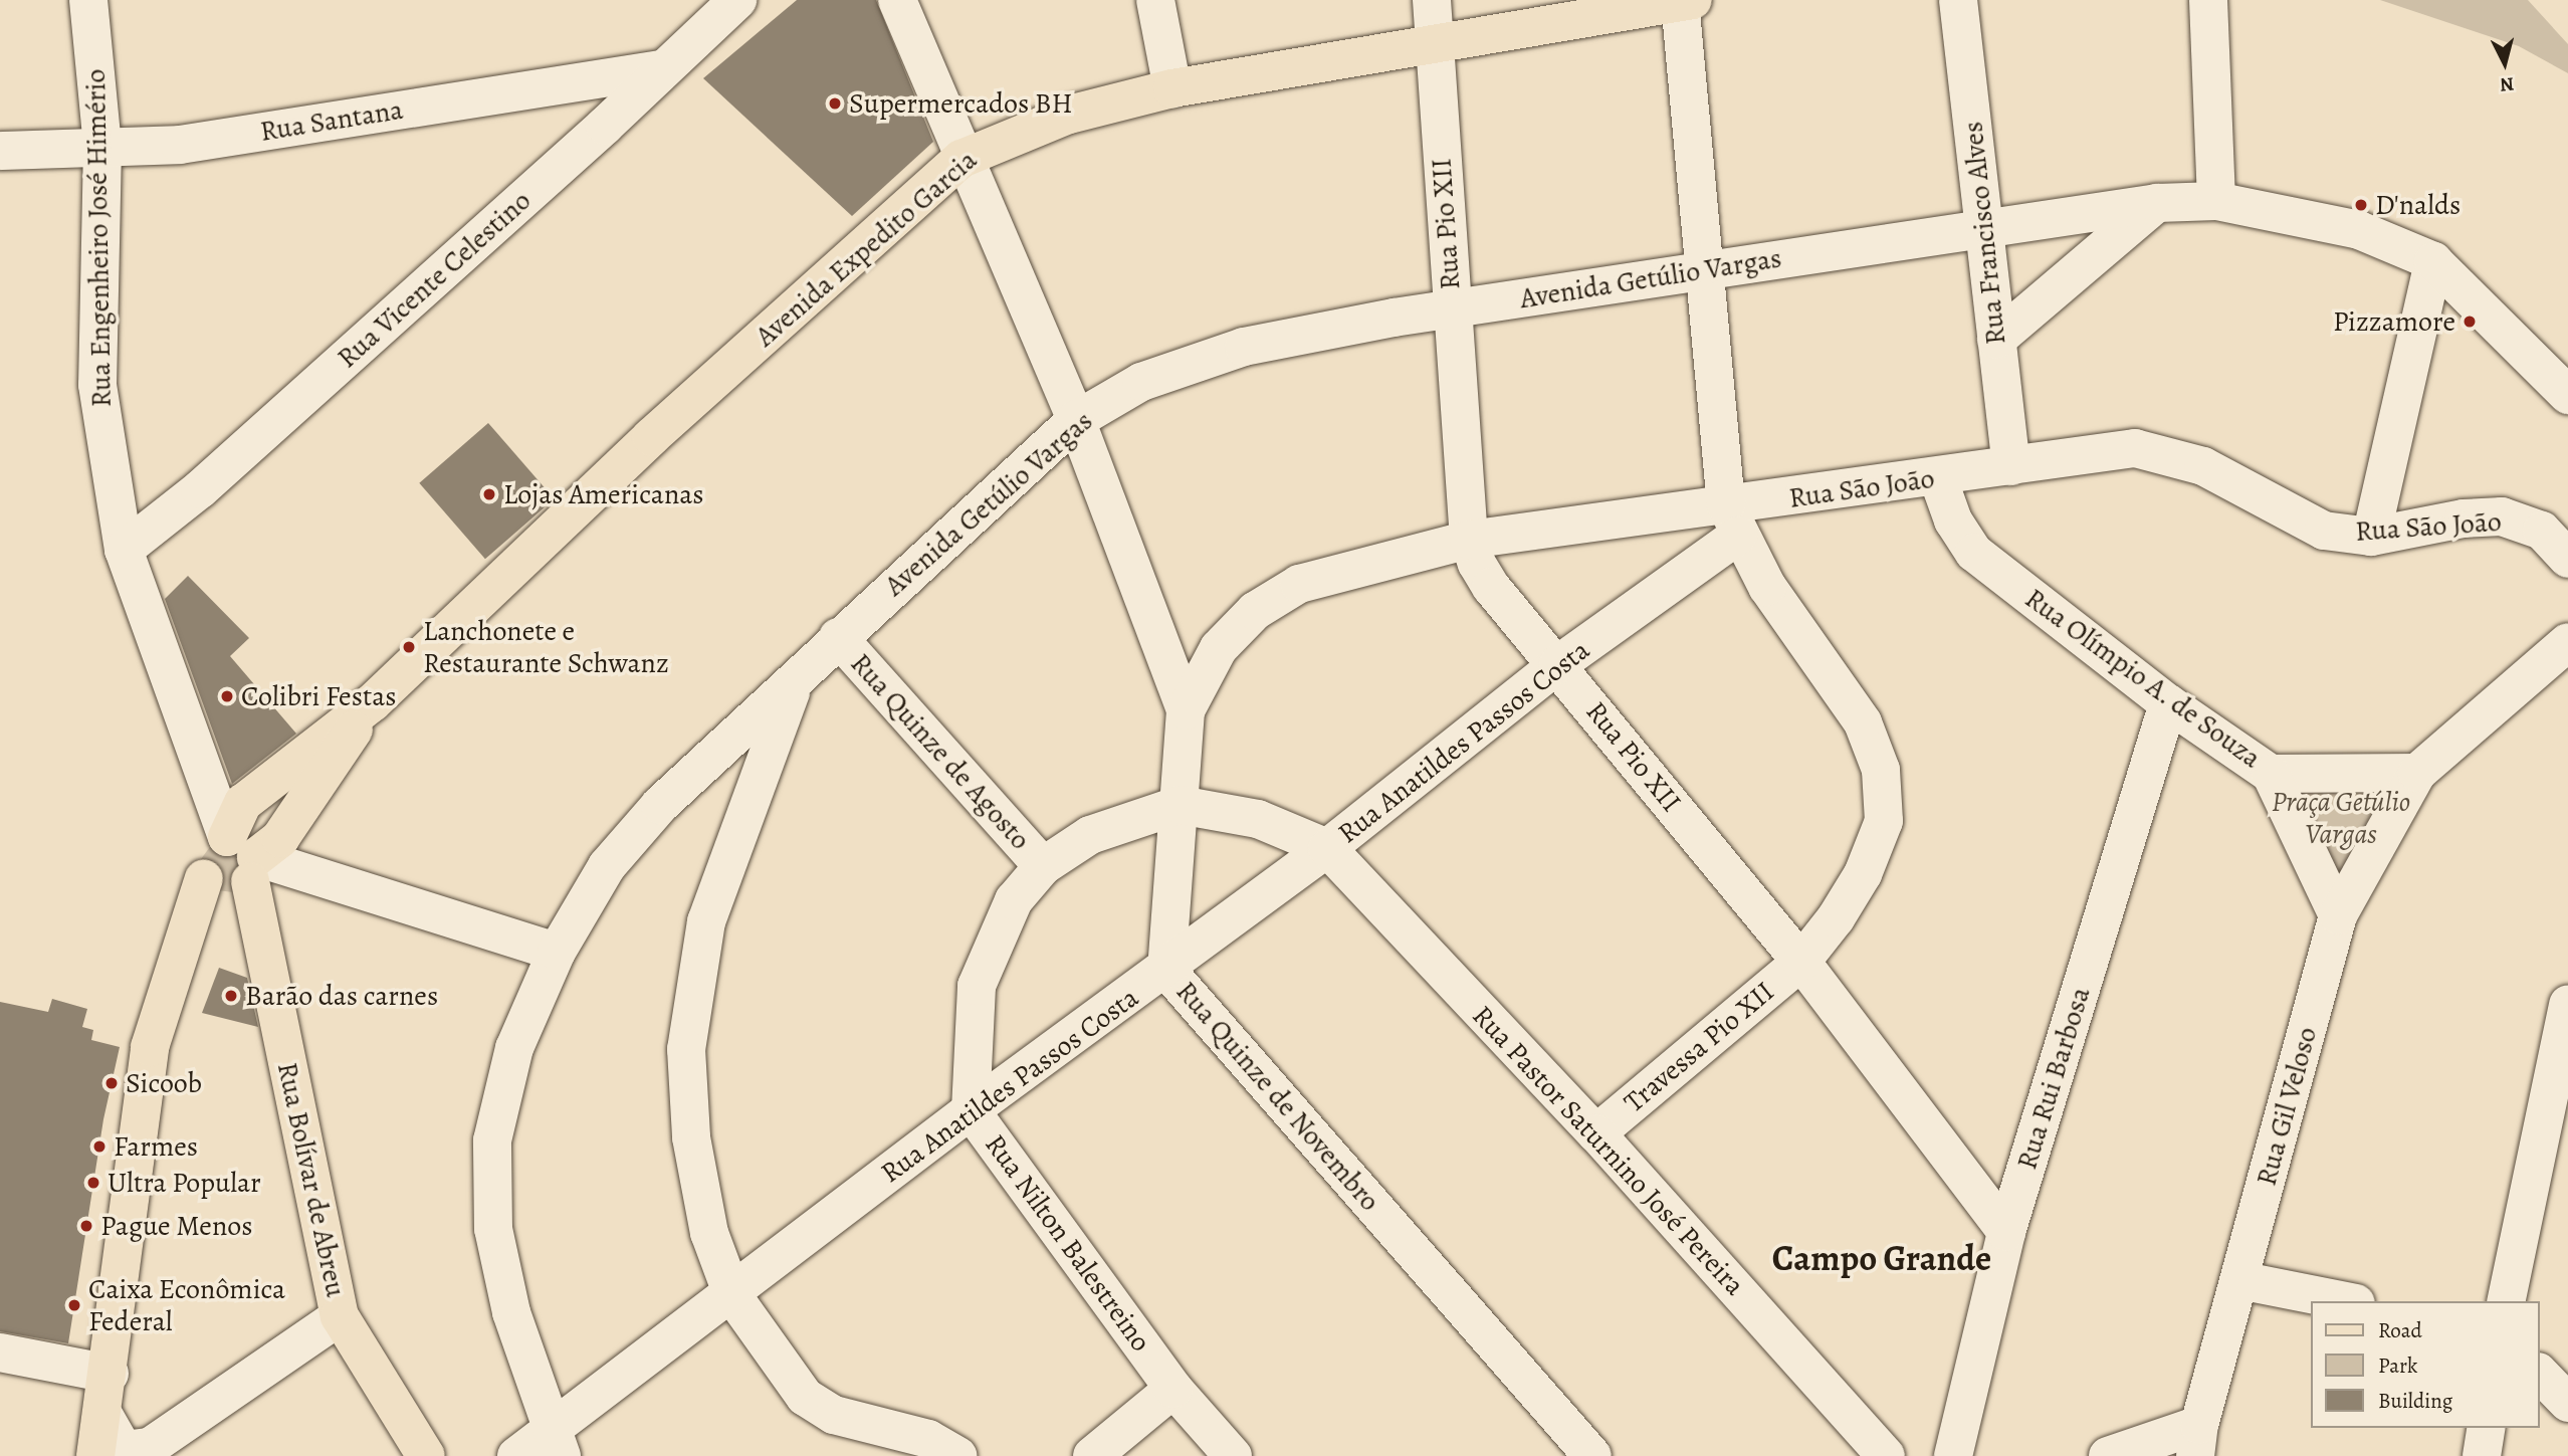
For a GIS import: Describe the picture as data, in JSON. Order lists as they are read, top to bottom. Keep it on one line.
{"streets":{"main road":["Avenida Expedito Garcia","Rua Bolívar de Abreu"],"street":["Rua Santana","Rua Pio XII","Rua Francisco Alves","Rua Engenheiro José Himério","Avenida Getúlio Vargas","Rua Vicente Celestino","Rua São João","Rua Olímpio A. de Souza","Rua Anatildes Passos Costa","Rua Quinze de Agosto","Travessa Pio XII","Rua Rui Barbosa","Rua Quinze de Novembro","Rua Gil Veloso","Rua Pastor Saturnino José Pereira","Rua Nilton Balestreino"]},"crossings":[["Rua Santana","Rua Engenheiro José Himério"],["Rua Santana","Rua Vicente Celestino"],["Rua Pio XII","Avenida Expedito Garcia"],["Rua Pio XII","Avenida Getúlio Vargas"],["Rua Pio XII","Rua São João"],["Rua Pio XII","Rua Anatildes Passos Costa"],["Rua Pio XII","Travessa Pio XII"],["Rua Pio XII","Rua Rui Barbosa"],["Rua Francisco Alves","Avenida Getúlio Vargas"],["Rua Francisco Alves","Rua São João"],["Rua Engenheiro José Himério","Avenida Expedito Garcia"],["Rua Engenheiro José Himério","Rua Vicente Celestino"],["Rua Engenheiro José Himério","Rua Bolívar de Abreu"],["Avenida Expedito Garcia","Rua Quinze de Novembro"],["Avenida Expedito Garcia","Rua Bolívar de Abreu"],["Avenida Getúlio Vargas","Rua Quinze de Agosto"],["Avenida Getúlio Vargas","Rua Quinze de Novembro"],["Rua São João","Rua Olímpio A. de Souza"],["Rua São João","Rua Anatildes Passos Costa"],["Rua São João","Travessa Pio XII"],["Rua São João","Rua Quinze de Novembro"],["Rua Olímpio A. de Souza","Rua Rui Barbosa"],["Rua Olímpio A. de Souza","Rua Gil Veloso"],["Rua Anatildes Passos Costa","Travessa Pio XII"],["Rua Anatildes Passos Costa","Rua Quinze de Novembro"],["Rua Anatildes Passos Costa","Rua Pastor Saturnino José Pereira"],["Rua Anatildes Passos Costa","Rua Nilton Balestreino"],["Rua Quinze de Agosto","Rua Nilton Balestreino"],["Travessa Pio XII","Rua Pastor Saturnino José Pereira"],["Rua Quinze de Novembro","Rua Nilton Balestreino"],["Rua Pastor Saturnino José Pereira","Rua Nilton Balestreino"]],"districts":["Campo Grande"],"parks":["Praça Getúlio Vargas"],"places":["Supermercados BH","D'nalds","Pizzamore","Lojas Americanas","Lanchonete e Restaurante Schwanz","Colibri Festas","Barão das carnes","Sicoob","Farmes","Ultra Popular","Pague Menos","Caixa Econômica Federal"],"legend":["Road","Park","Building"],"north":"bottom"}
